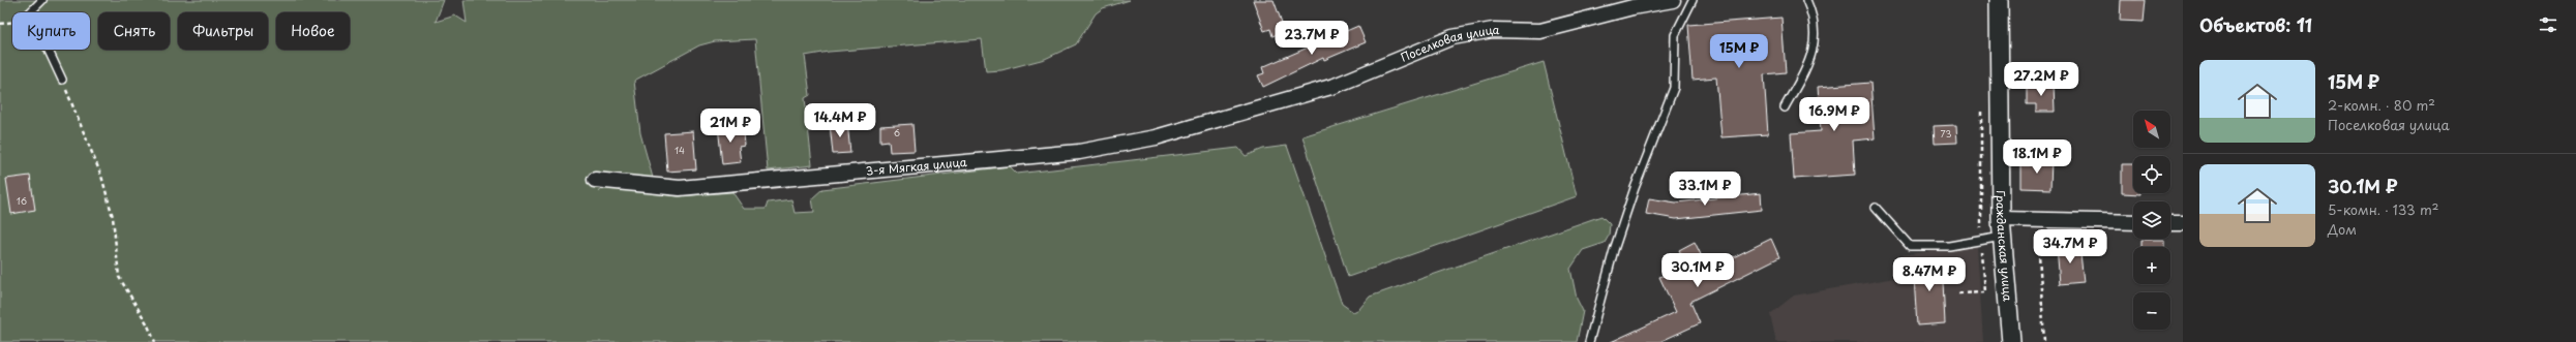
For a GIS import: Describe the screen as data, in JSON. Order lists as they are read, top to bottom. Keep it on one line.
{"streets":{"street":["Поселковая улица","3-я Мягкая улица","Гражданская улица"]},"crossings":[["Поселковая улица","3-я Мягкая улица"]],"house_numbers":["6","73","14","16"],"north":"top left","page":{"heading":"Объектов: 11","chip":["Купить","Снять","Фильтры","Новое"],"price":["23.7M ₽","15M ₽","27.2M ₽","16.9M ₽","14.4M ₽","21M ₽","18.1M ₽","33.1M ₽","34.7M ₽","30.1M ₽","8.47M ₽"],"list":[{"name":"15M ₽","note":"2-комн. · 80 m² · Поселковая улица"},{"name":"30.1M ₽","note":"5-комн. · 133 m² · Дом"}],"map_buttons":["+","−"]}}
